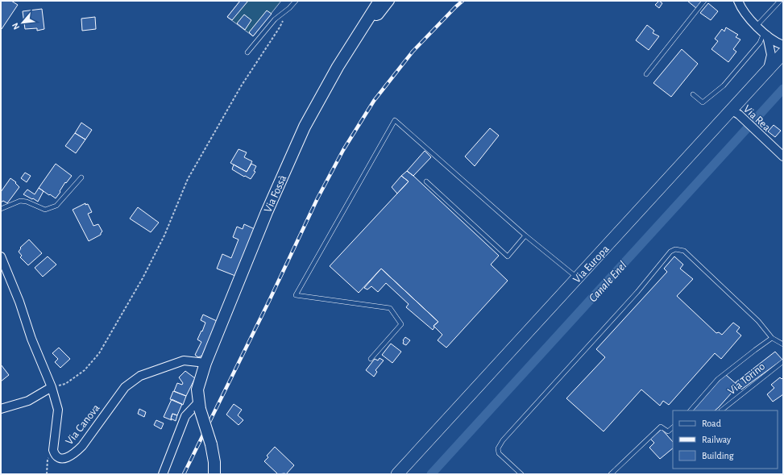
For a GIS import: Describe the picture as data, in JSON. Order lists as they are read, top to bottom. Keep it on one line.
{"streets":{"main road":["Via Fossà","Via Europa"],"street":["Via Rea","Via Canova"],"lane":["Via Torino"]},"crossings":[["Via Rea","Via Europa"],["Via Fossà","Via Canova"]],"water":["Canale Enel"],"legend":["Road","Railway","Building"],"north":"bottom left"}
